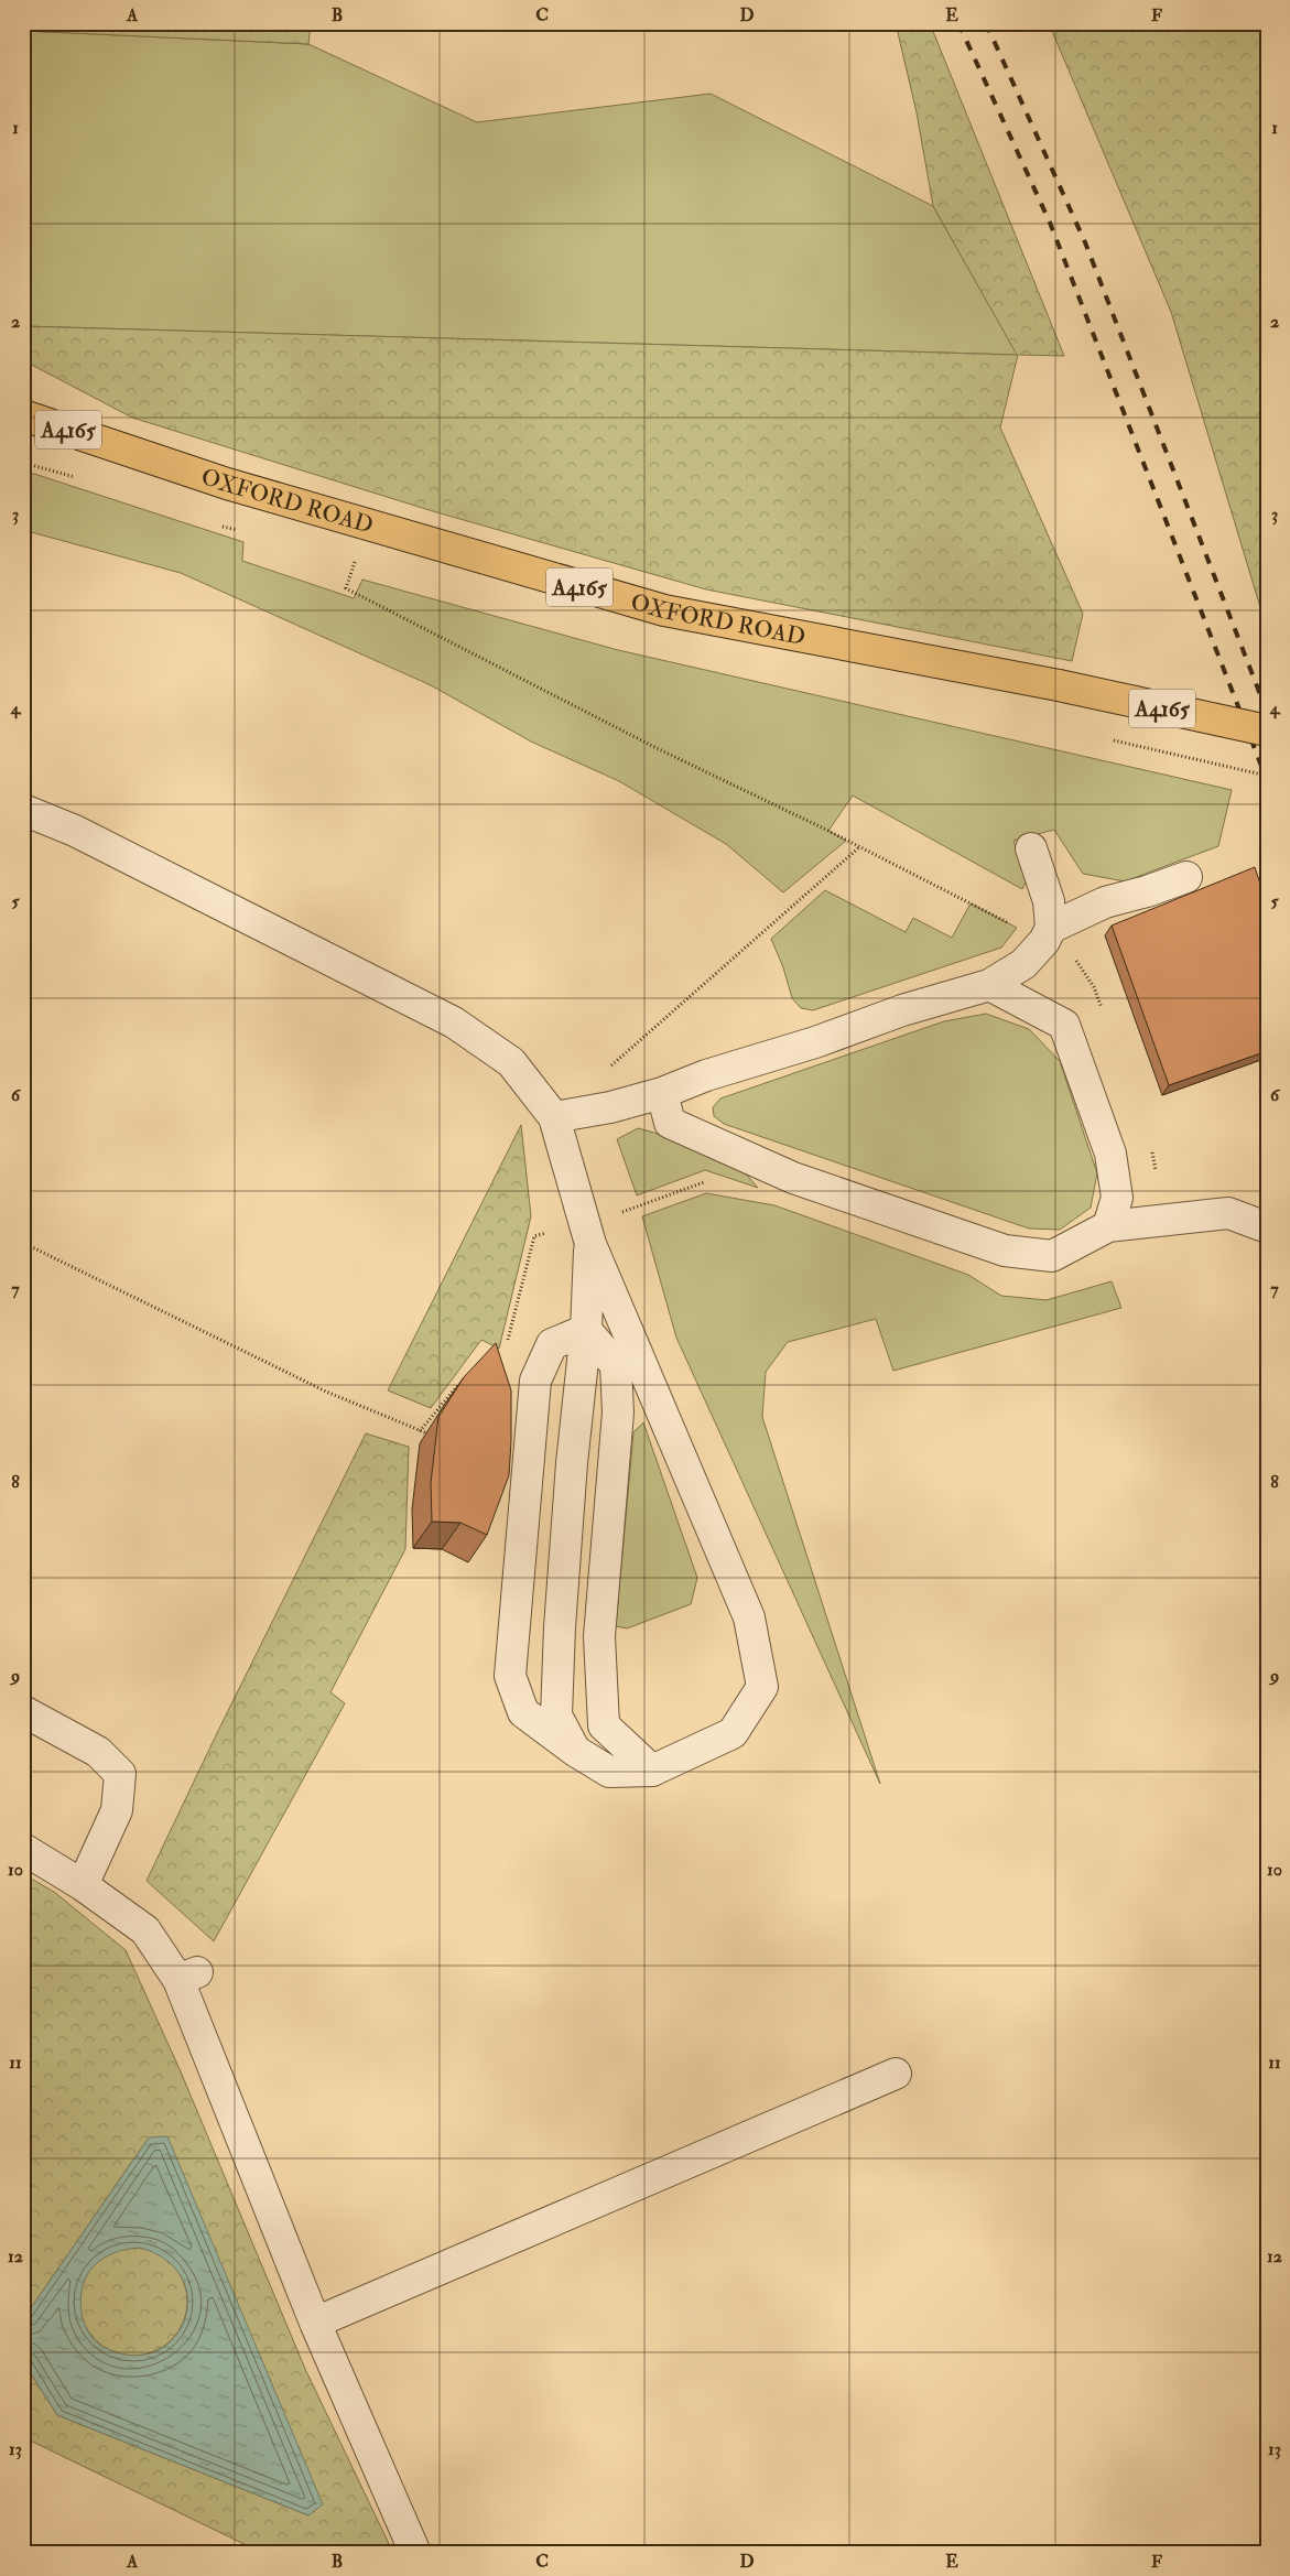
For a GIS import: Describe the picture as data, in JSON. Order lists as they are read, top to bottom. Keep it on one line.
{"streets":{"main road":["A4165","OXFORD ROAD"]},"grid":{"columns":["A","B","C","D","E","F"],"rows":["1","2","3","4","5","6","7","8","9","10","11","12","13"]}}
